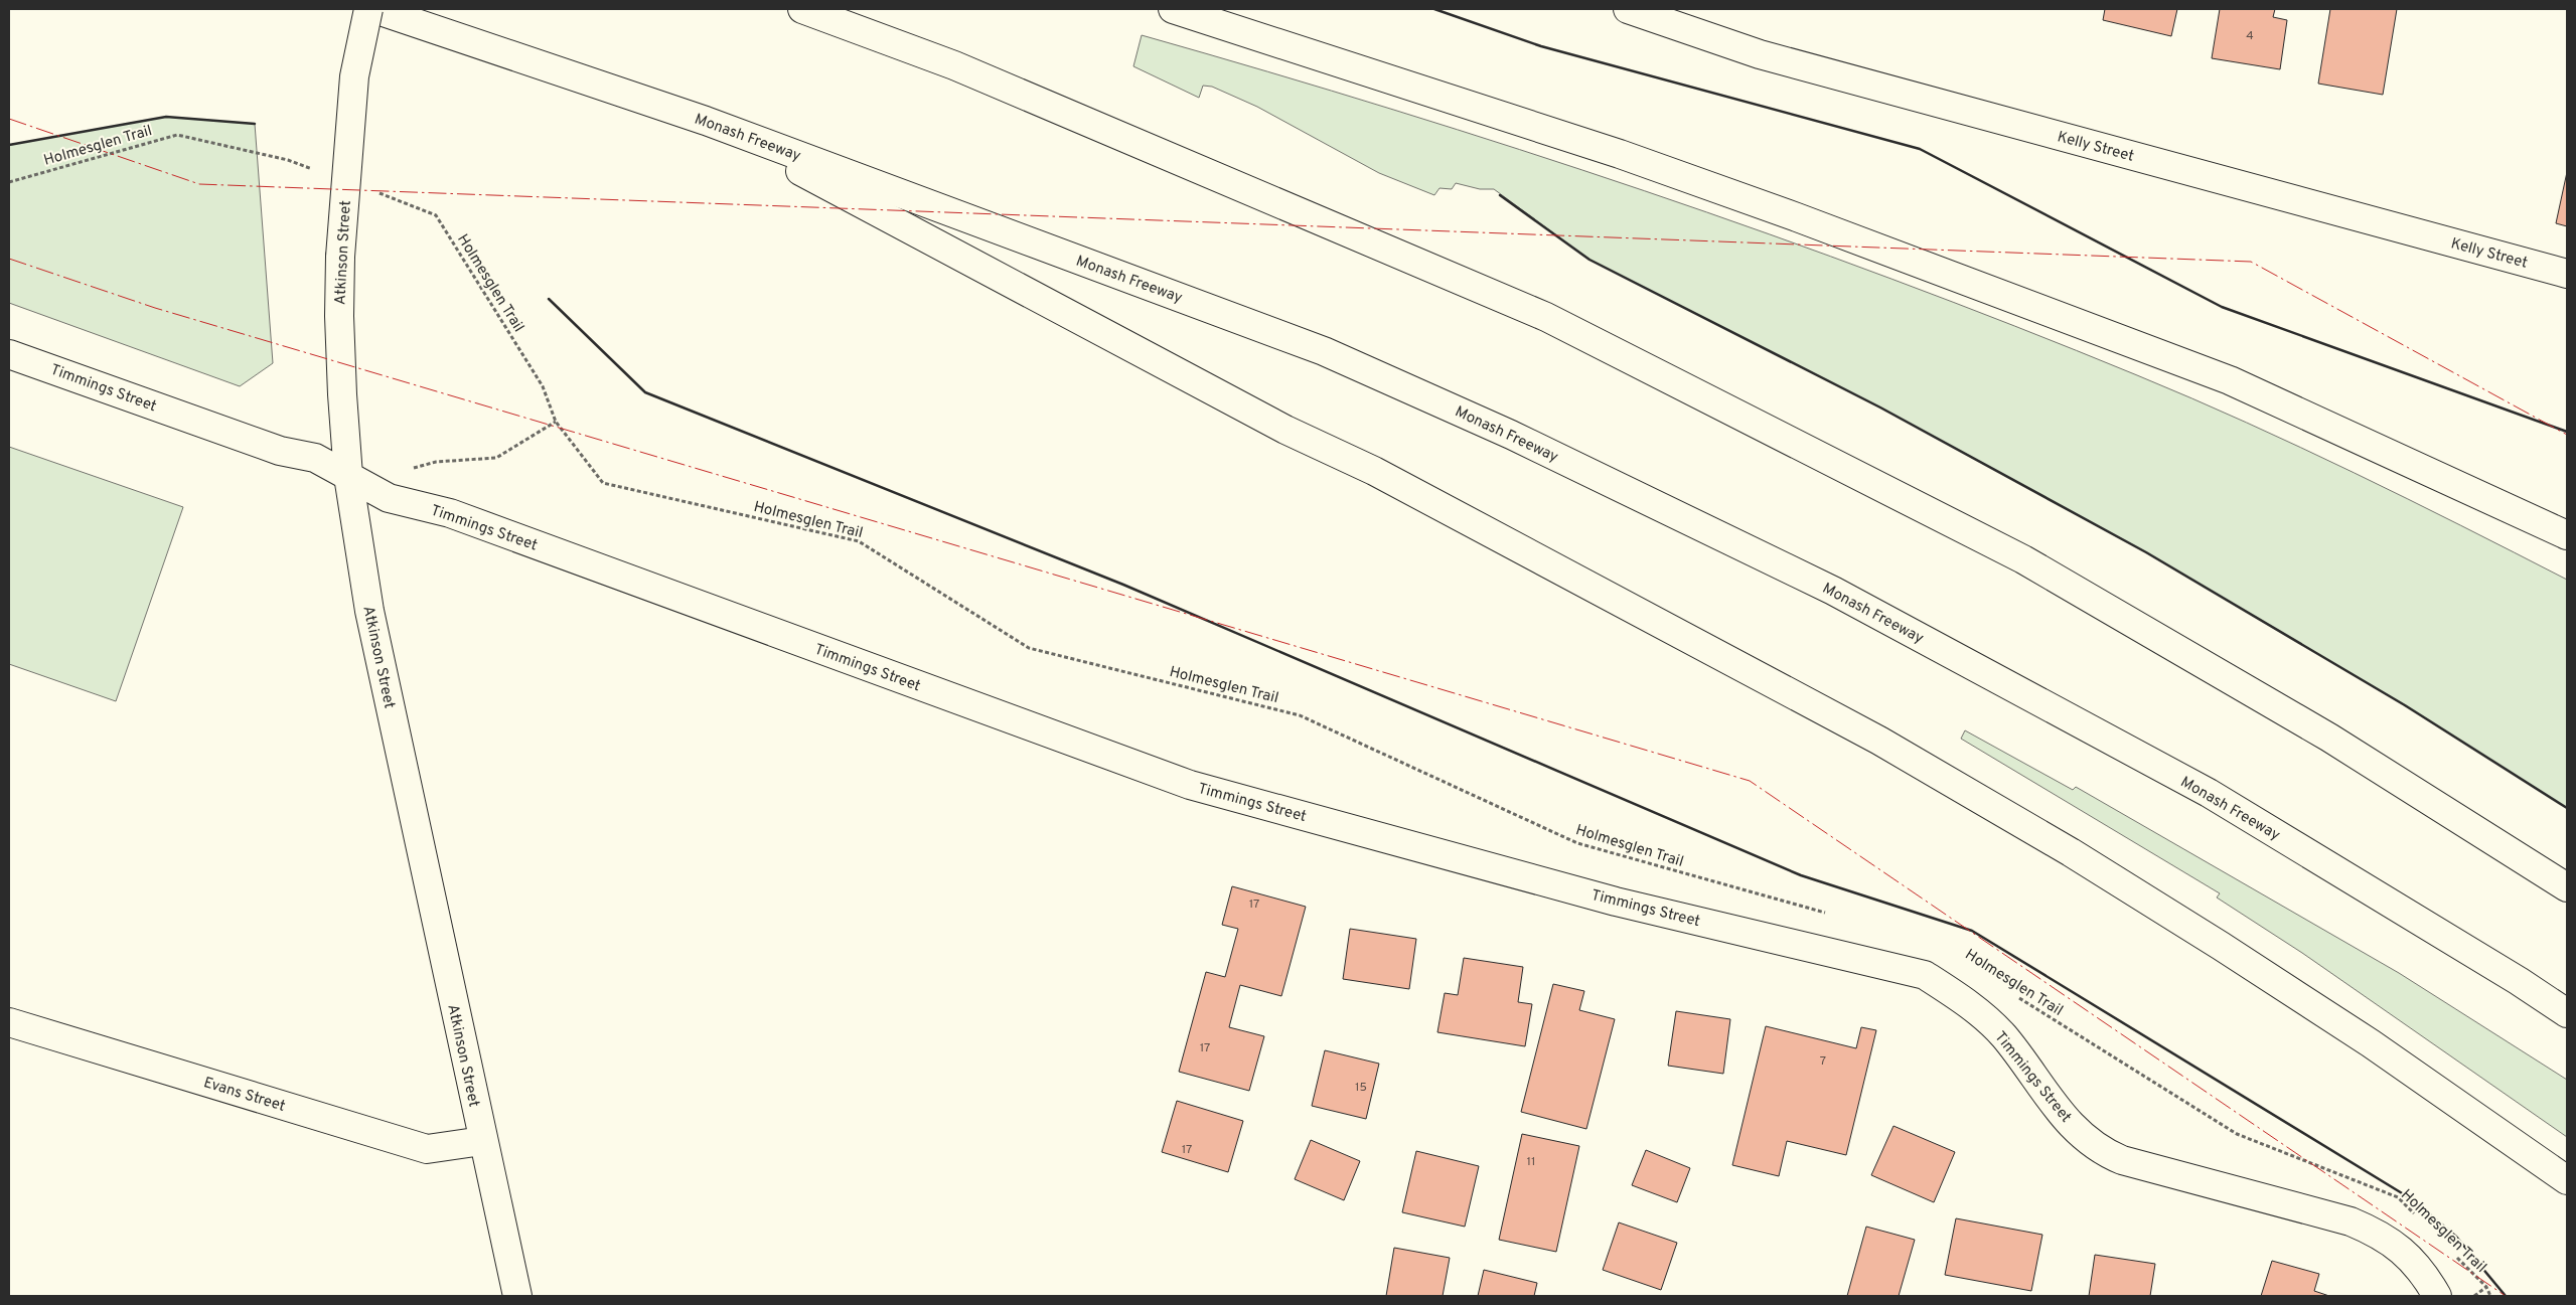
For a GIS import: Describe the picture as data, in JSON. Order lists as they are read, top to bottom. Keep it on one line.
{"streets":{"main road":["Monash Freeway","Kelly Street","Atkinson Street","Timmings Street","Evans Street"],"path":["Holmesglen Trail"]},"crossings":[["Atkinson Street","Timmings Street"],["Atkinson Street","Evans Street"]],"house_numbers":["4","17","17","7","15","17","11"]}
